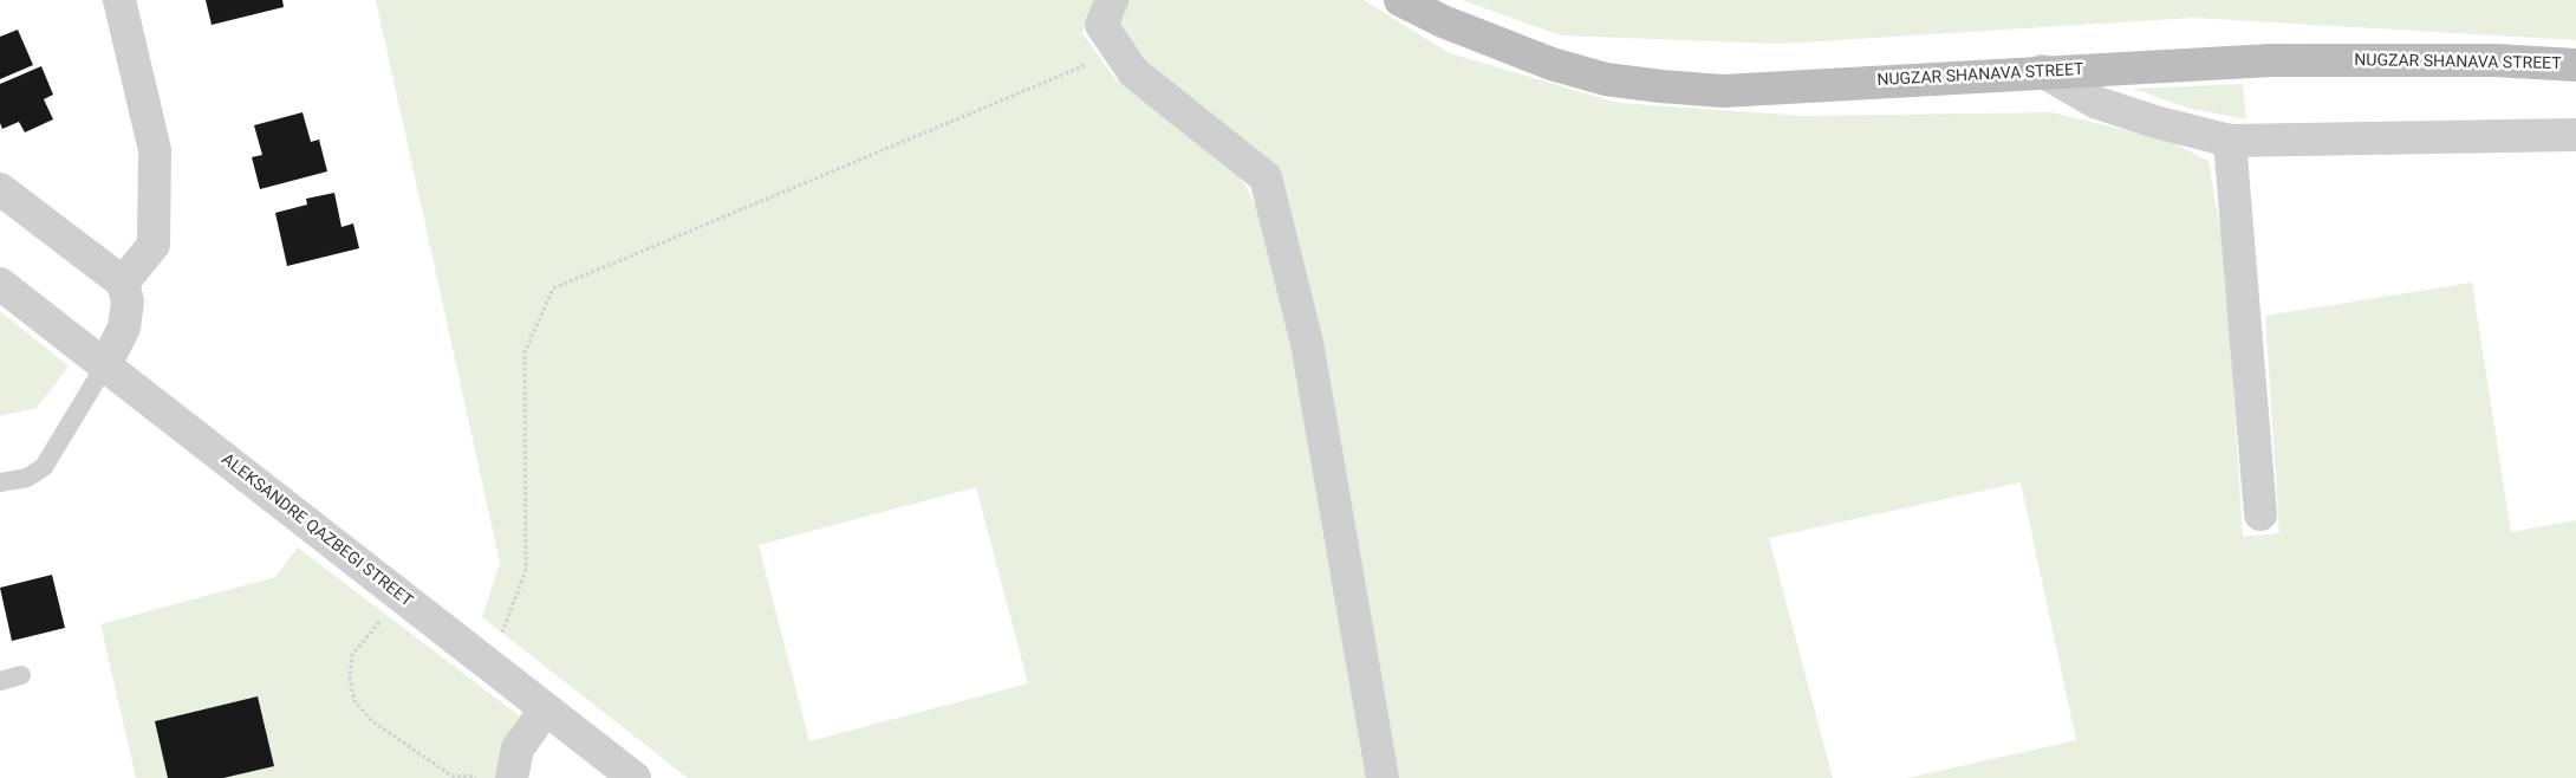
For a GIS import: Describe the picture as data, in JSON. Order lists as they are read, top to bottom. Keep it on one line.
{"streets":{"main road":["NUGZAR SHANAVA STREET"],"street":["ALEKSANDRE QAZBEGI STREET"]}}
